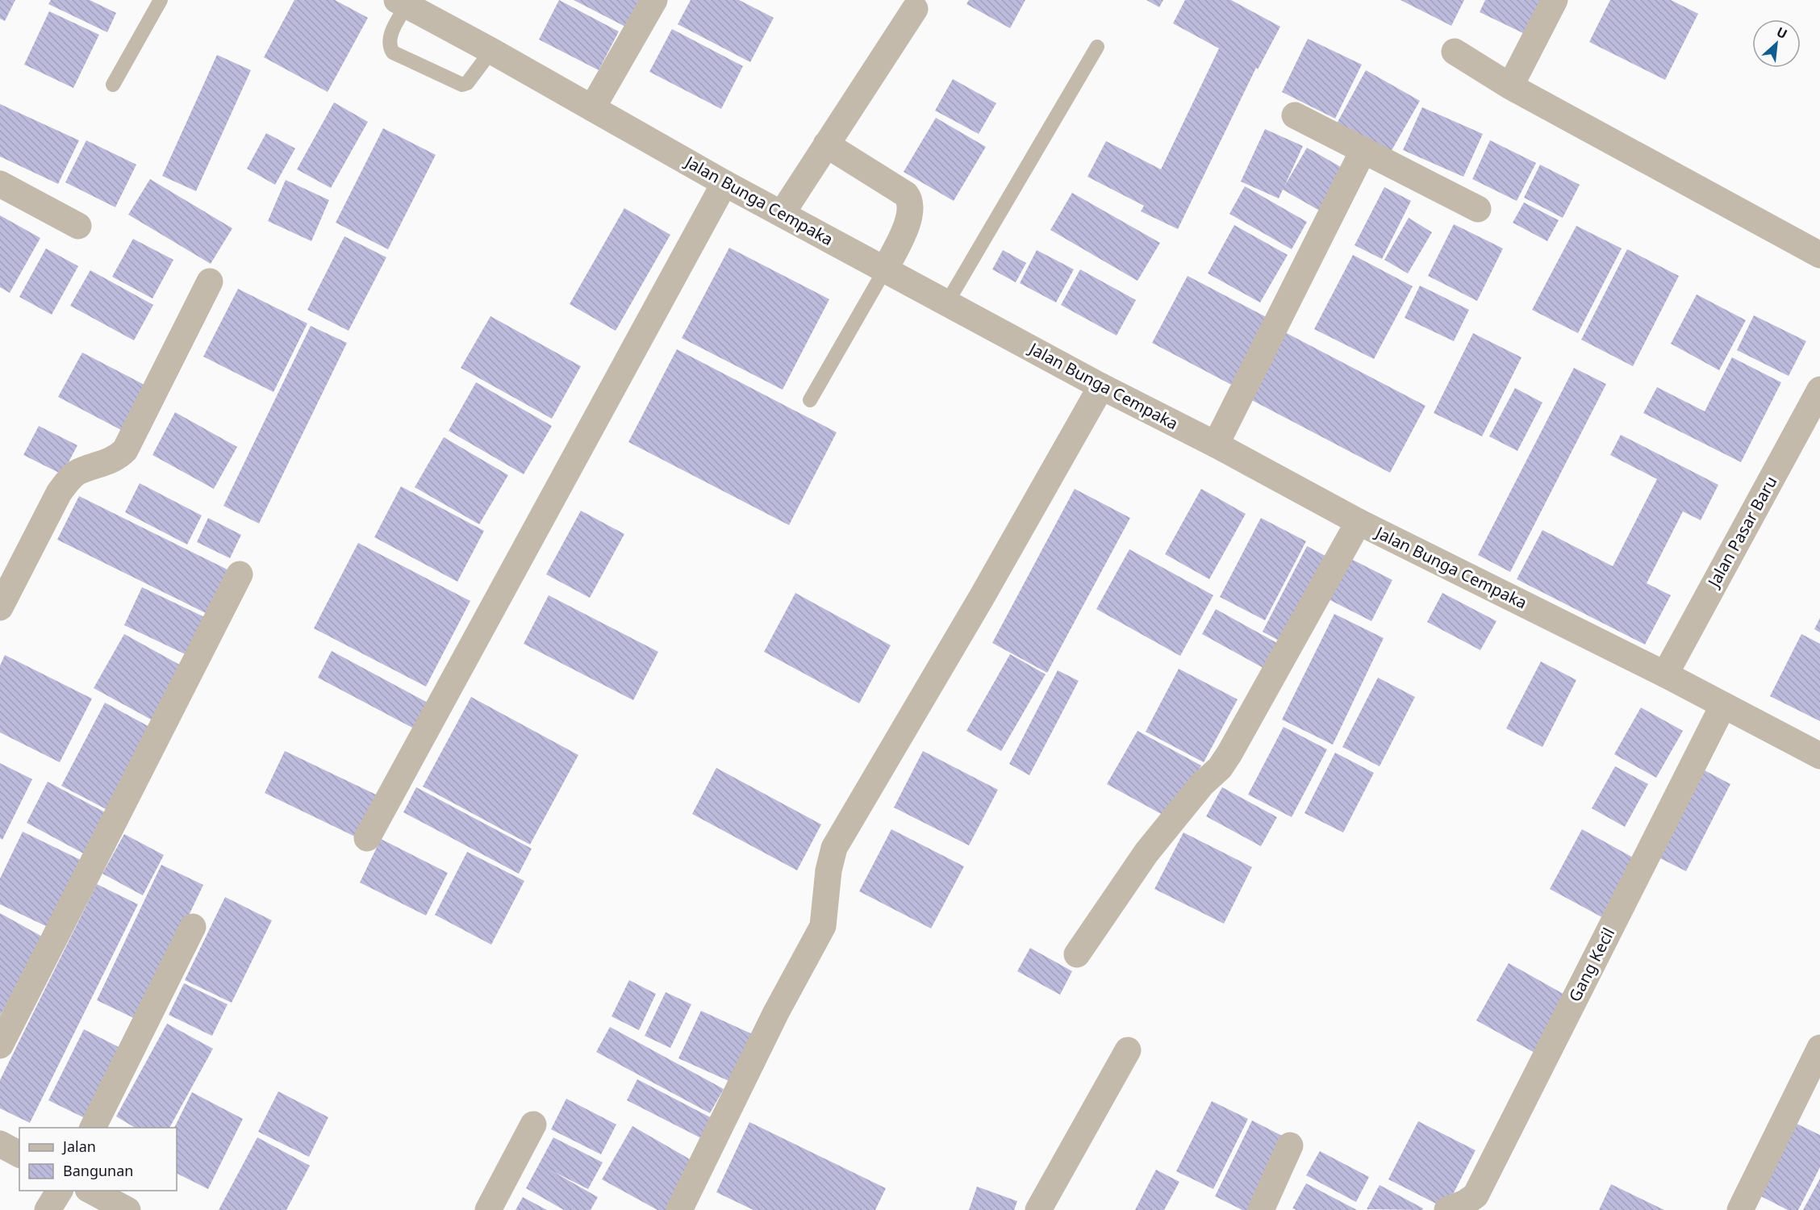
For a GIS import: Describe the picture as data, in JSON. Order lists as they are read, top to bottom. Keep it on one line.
{"streets":{"street":["Jalan Bunga Cempaka","Jalan Pasar Baru","Gang Kecil"]},"crossings":[["Jalan Bunga Cempaka","Jalan Pasar Baru"],["Jalan Bunga Cempaka","Gang Kecil"]],"legend":["Jalan","Bangunan"],"north":"top right"}
